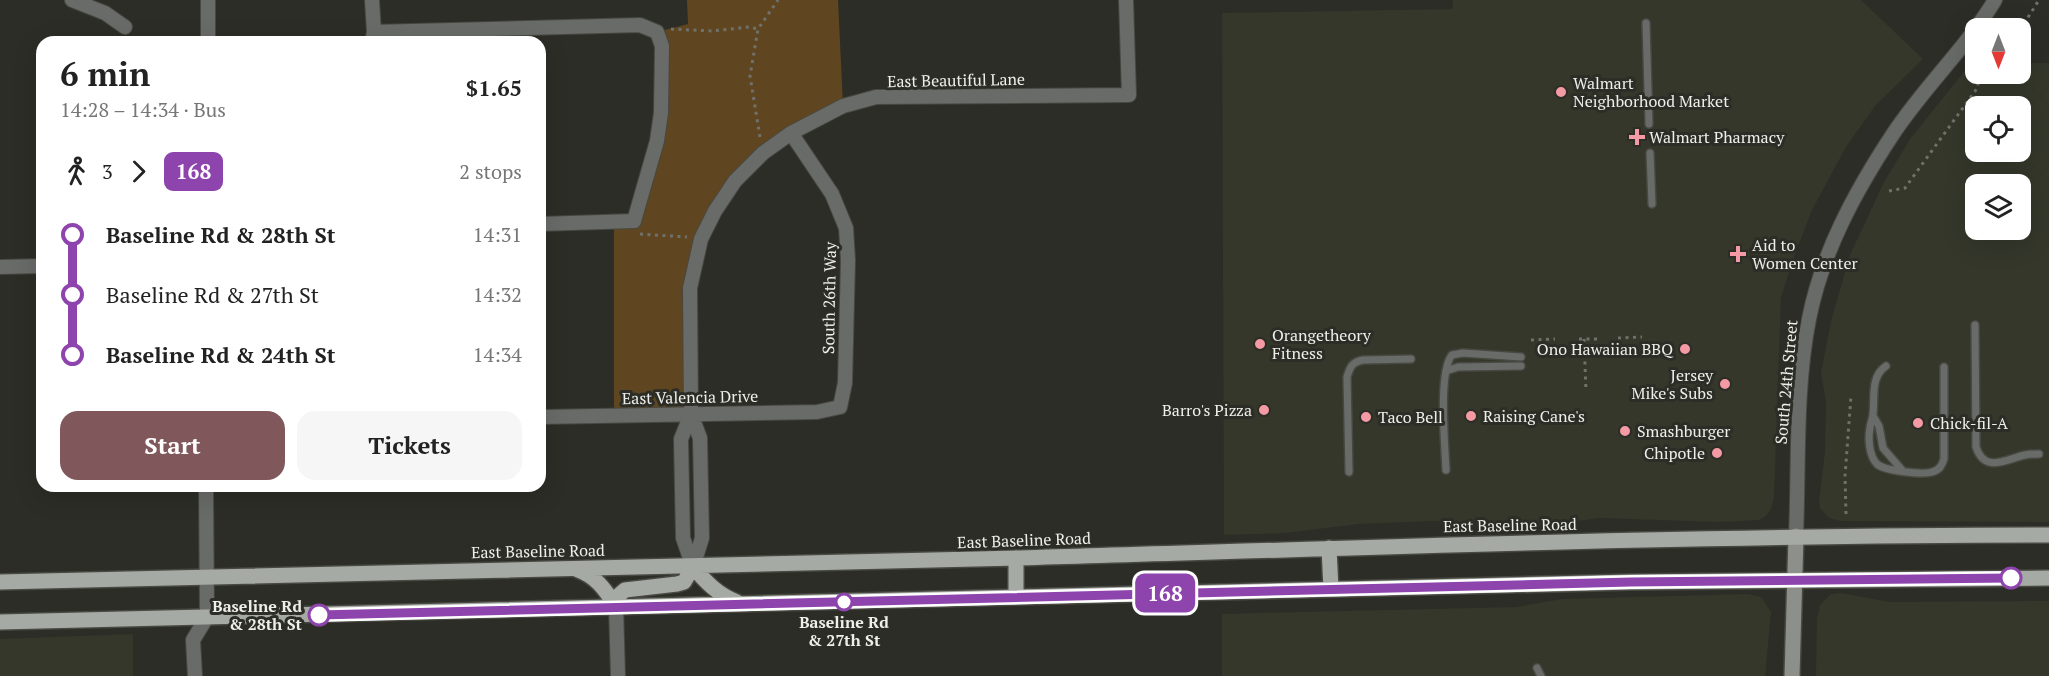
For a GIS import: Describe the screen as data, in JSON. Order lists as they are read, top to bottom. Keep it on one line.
{"streets":{"main road":["South 24th Street","East Baseline Road"],"street":["East Beautiful Lane","South 26th Way","East Valencia Drive"]},"crossings":[["East Beautiful Lane","South 26th Way"],["East Beautiful Lane","East Valencia Drive"],["South 26th Way","East Valencia Drive"],["South 24th Street","East Baseline Road"]],"places":{"other":["Walmart Neighborhood Market","Orangetheory Fitness","Ono Hawaiian BBQ","Jersey Mike's Subs","Barro's Pizza","Raising Cane's","Taco Bell","Chick-fil-A","Smashburger","Chipotle","Baseline Rd & 27th St","Baseline Rd & 28th St"],"health":["Walmart Pharmacy","Aid to Women Center"]},"lines":["bus line 168"],"north":"bottom","page":{"on_map":"168","heading":["6 min","14:28 – 14:34 · Bus","$1.65"],"legs":["3","168","2 stops"],"list":[{"name":"Baseline Rd & 28th St","value":"14:31"},{"name":"Baseline Rd & 27th St","value":"14:32"},{"name":"Baseline Rd & 24th St","value":"14:34"}],"buttons":["Start","Tickets"]}}
